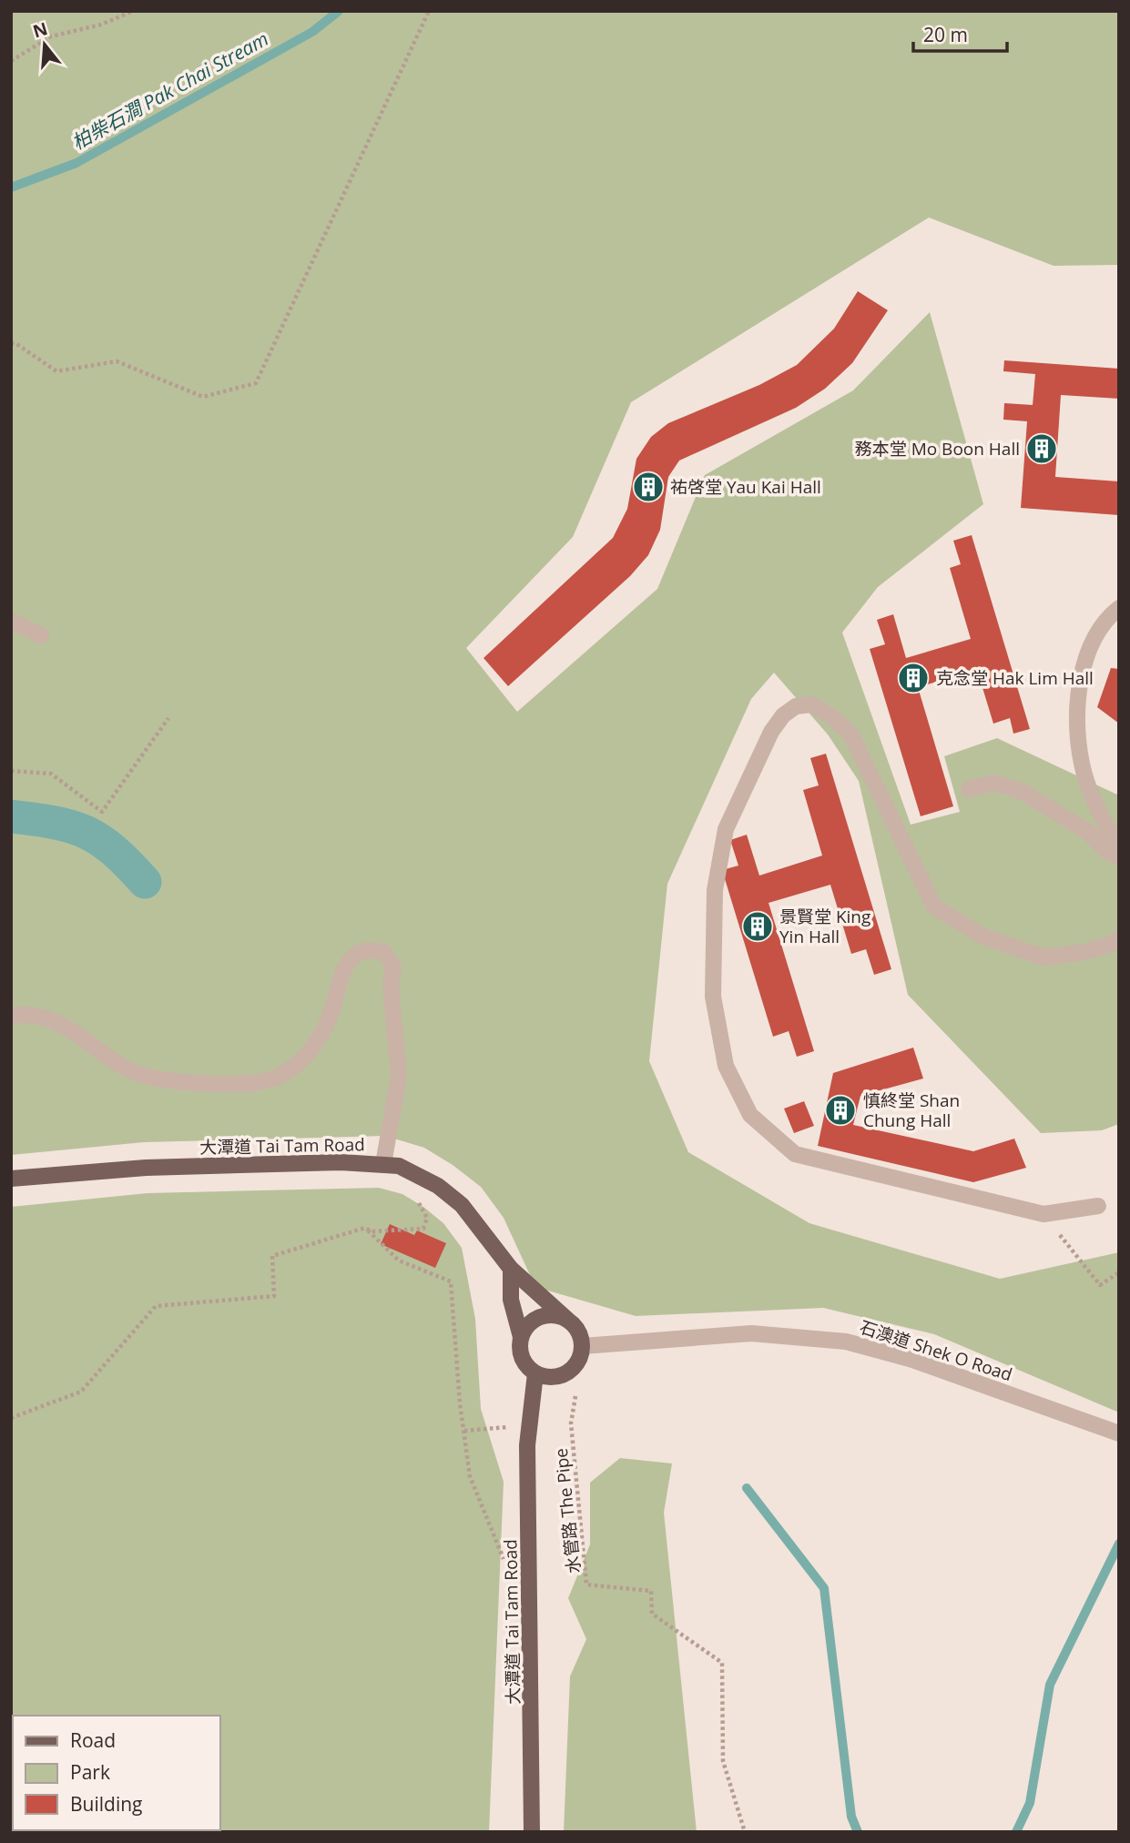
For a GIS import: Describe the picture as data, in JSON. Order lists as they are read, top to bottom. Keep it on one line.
{"streets":{"main road":["大潭道 Tai Tam Road"],"street":["石澳道 Shek O Road"],"path":["水管路 The Pipe"]},"crossings":[["大潭道 Tai Tam Road","石澳道 Shek O Road"]],"water":["柏柴石澗 Pak Chai Stream"],"places":{"building":["務本堂 Mo Boon Hall","祐啓堂 Yau Kai Hall","克念堂 Hak Lim Hall","景賢堂 King Yin Hall","慎終堂 Shan Chung Hall"]},"legend":["Road","Park","Building"],"scale_bar":"20 m","north":"top"}
